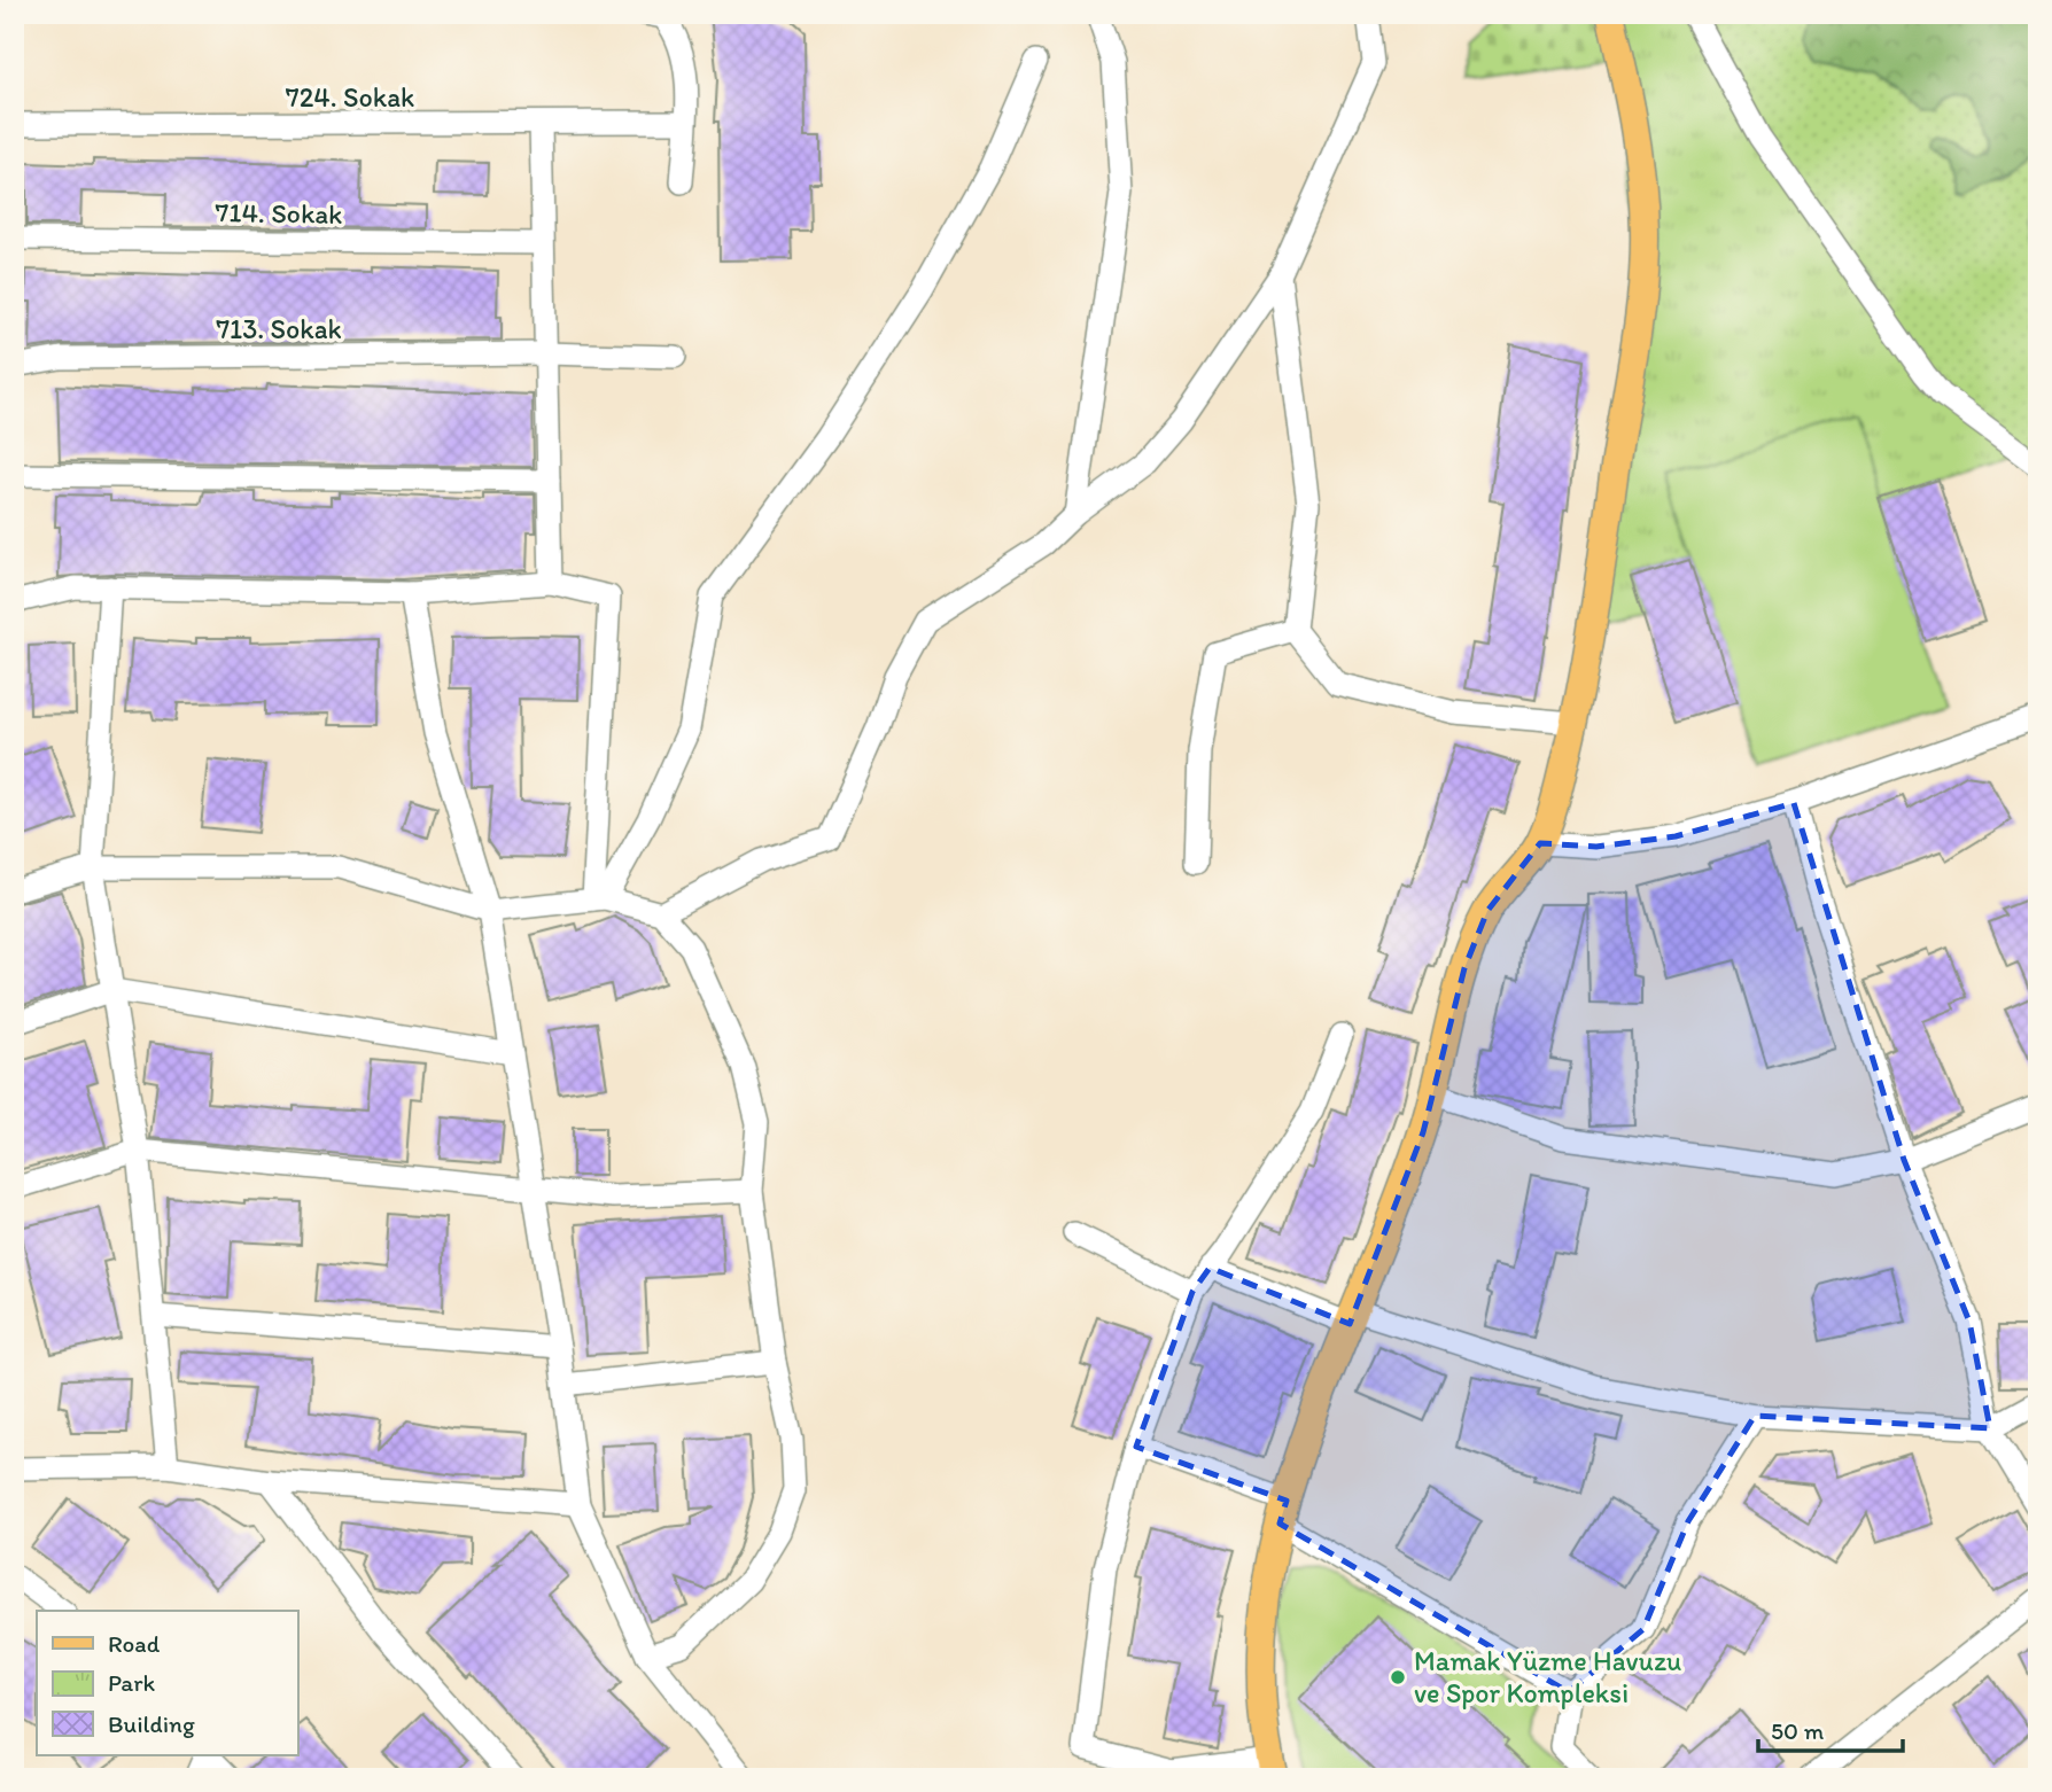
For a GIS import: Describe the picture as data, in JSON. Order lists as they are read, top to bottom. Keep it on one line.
{"streets":{"street":["724. Sokak","714. Sokak","713. Sokak"]},"places":["Mamak Yüzme Havuzu ve Spor Kompleksi"],"legend":["Road","Park","Building"],"scale_bar":"50 m"}
